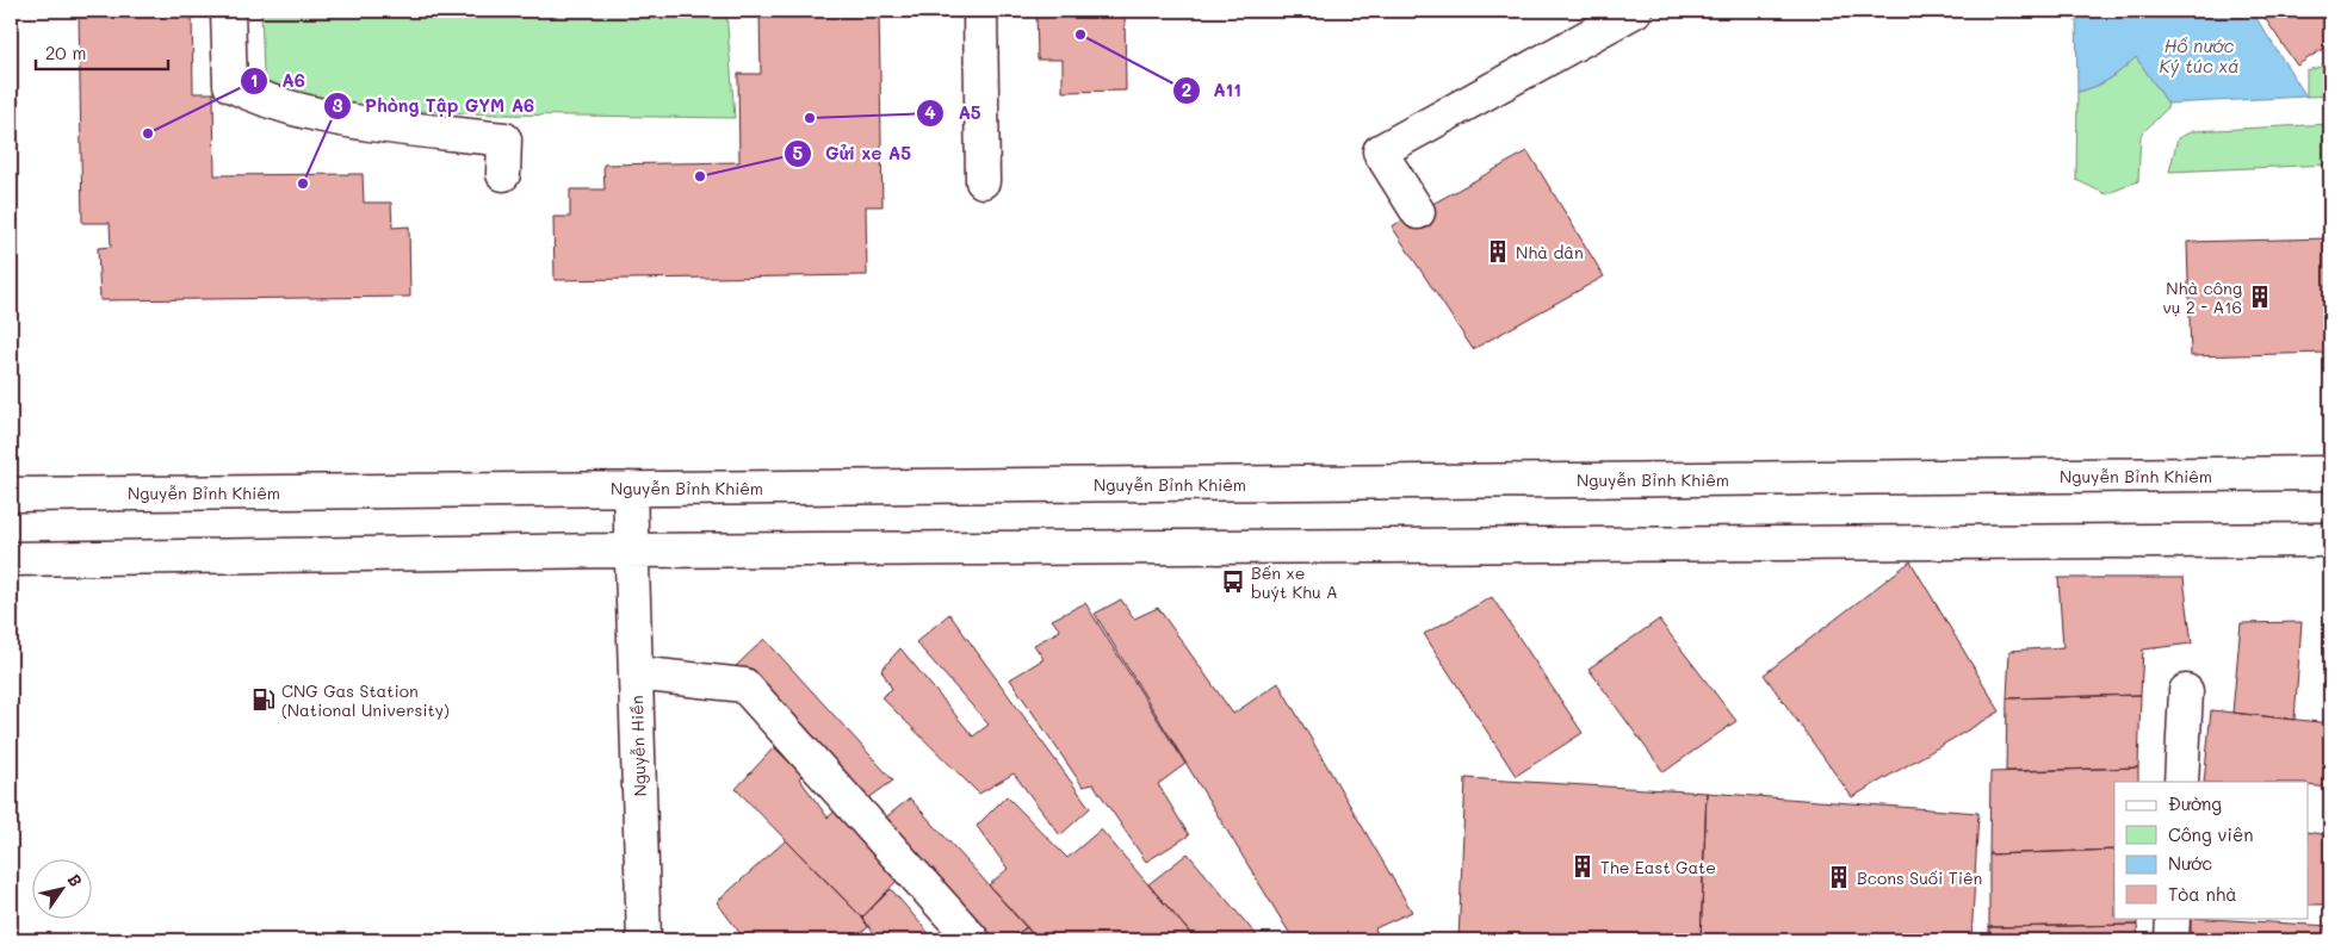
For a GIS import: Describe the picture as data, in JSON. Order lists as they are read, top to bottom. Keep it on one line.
{"streets":{"street":["Nguyễn Bỉnh Khiêm","Nguyễn Hiền"]},"crossings":[["Nguyễn Bỉnh Khiêm","Nguyễn Hiền"]],"water":["Hồ nước Ký túc xá"],"places":{"other":["A11","A5","A6","Gửi xe A5","Phòng Tập GYM A6"],"building":["Nhà dân","Nhà công vụ 2 - A16","The East Gate","Bcons Suối Tiên"],"bus stop":["Bến xe buýt Khu A"],"fuel station":["CNG Gas Station (National University)"]},"legend":["Đường","Công viên","Nước","Tòa nhà"],"scale_bar":"20 m","north":"top right"}
